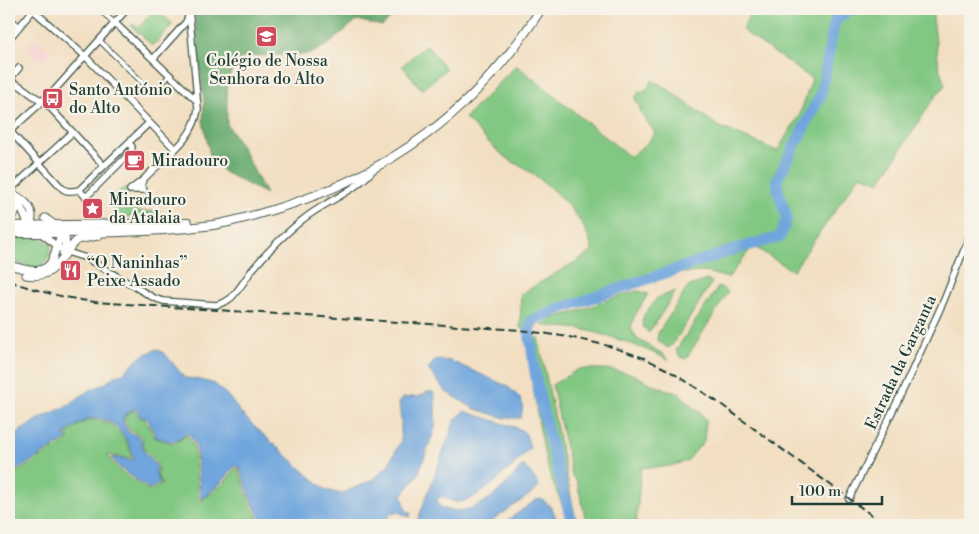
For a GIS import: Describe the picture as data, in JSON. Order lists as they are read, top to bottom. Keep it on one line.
{"streets":{"street":["Estrada da Garganta"]},"places":{"school or university":["Colégio de Nossa Senhora do Alto"],"bus stop":["Santo António do Alto"],"cafe":["Miradouro"],"place":["Miradouro da Atalaia"],"restaurant":["“O Naninhas” Peixe Assado"]},"scale_bar":"100 m"}
